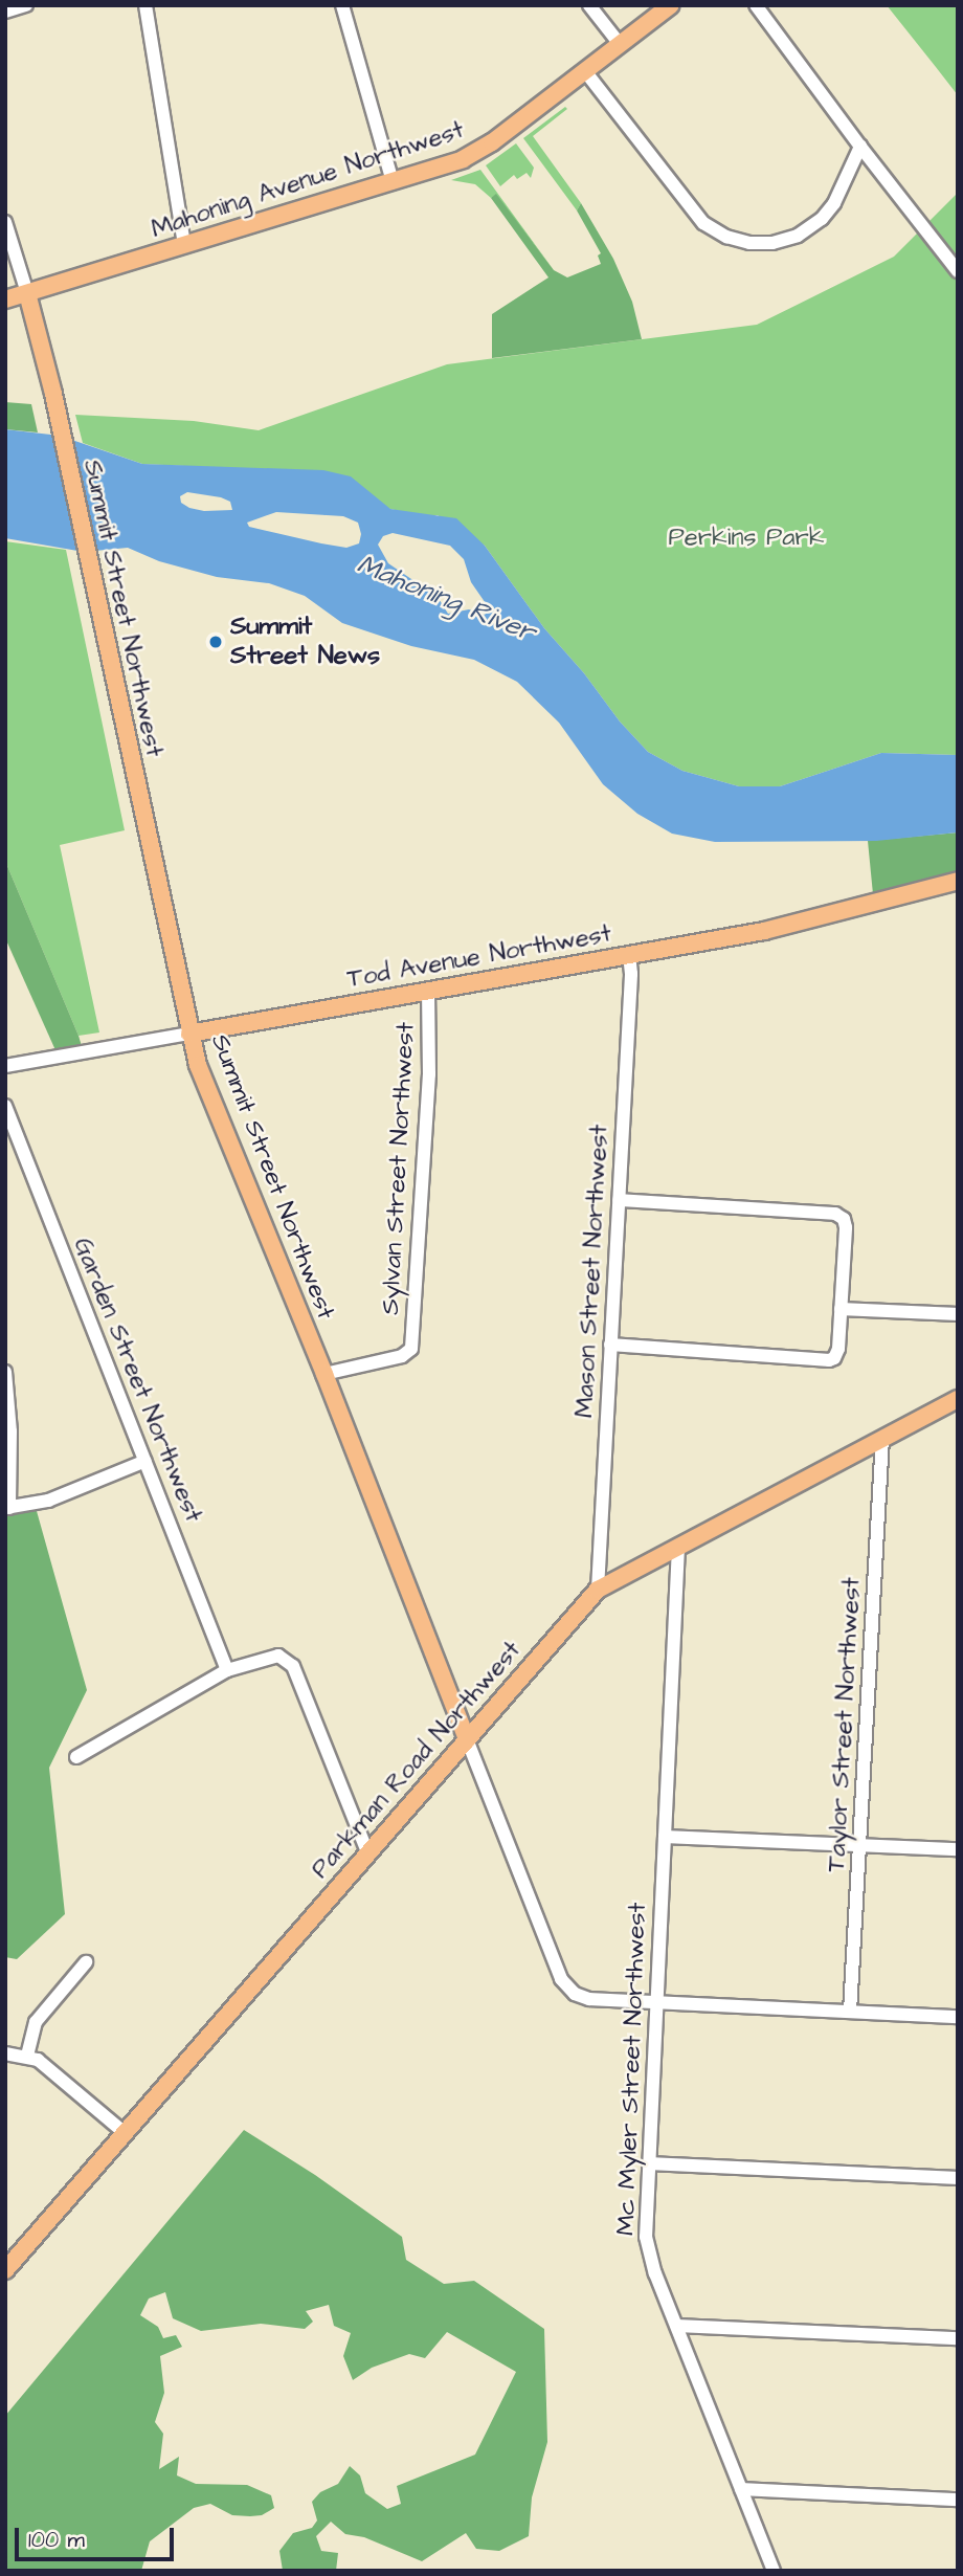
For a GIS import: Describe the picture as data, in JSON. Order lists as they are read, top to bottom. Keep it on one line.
{"streets":{"main road":["Mahoning Avenue Northwest","Summit Street Northwest","Tod Avenue Northwest","Parkman Road Northwest"],"street":["Sylvan Street Northwest","Mason Street Northwest","Garden Street Northwest","Taylor Street Northwest","Mc Myler Street Northwest"]},"crossings":[["Mahoning Avenue Northwest","Summit Street Northwest"],["Summit Street Northwest","Tod Avenue Northwest"],["Summit Street Northwest","Sylvan Street Northwest"],["Summit Street Northwest","Parkman Road Northwest"],["Summit Street Northwest","Mc Myler Street Northwest"],["Tod Avenue Northwest","Sylvan Street Northwest"],["Tod Avenue Northwest","Mason Street Northwest"],["Mason Street Northwest","Parkman Road Northwest"],["Taylor Street Northwest","Parkman Road Northwest"],["Parkman Road Northwest","Mc Myler Street Northwest"]],"water":["Mahoning River"],"parks":["Perkins Park"],"places":["Summit Street News"],"scale_bar":"100 m"}
